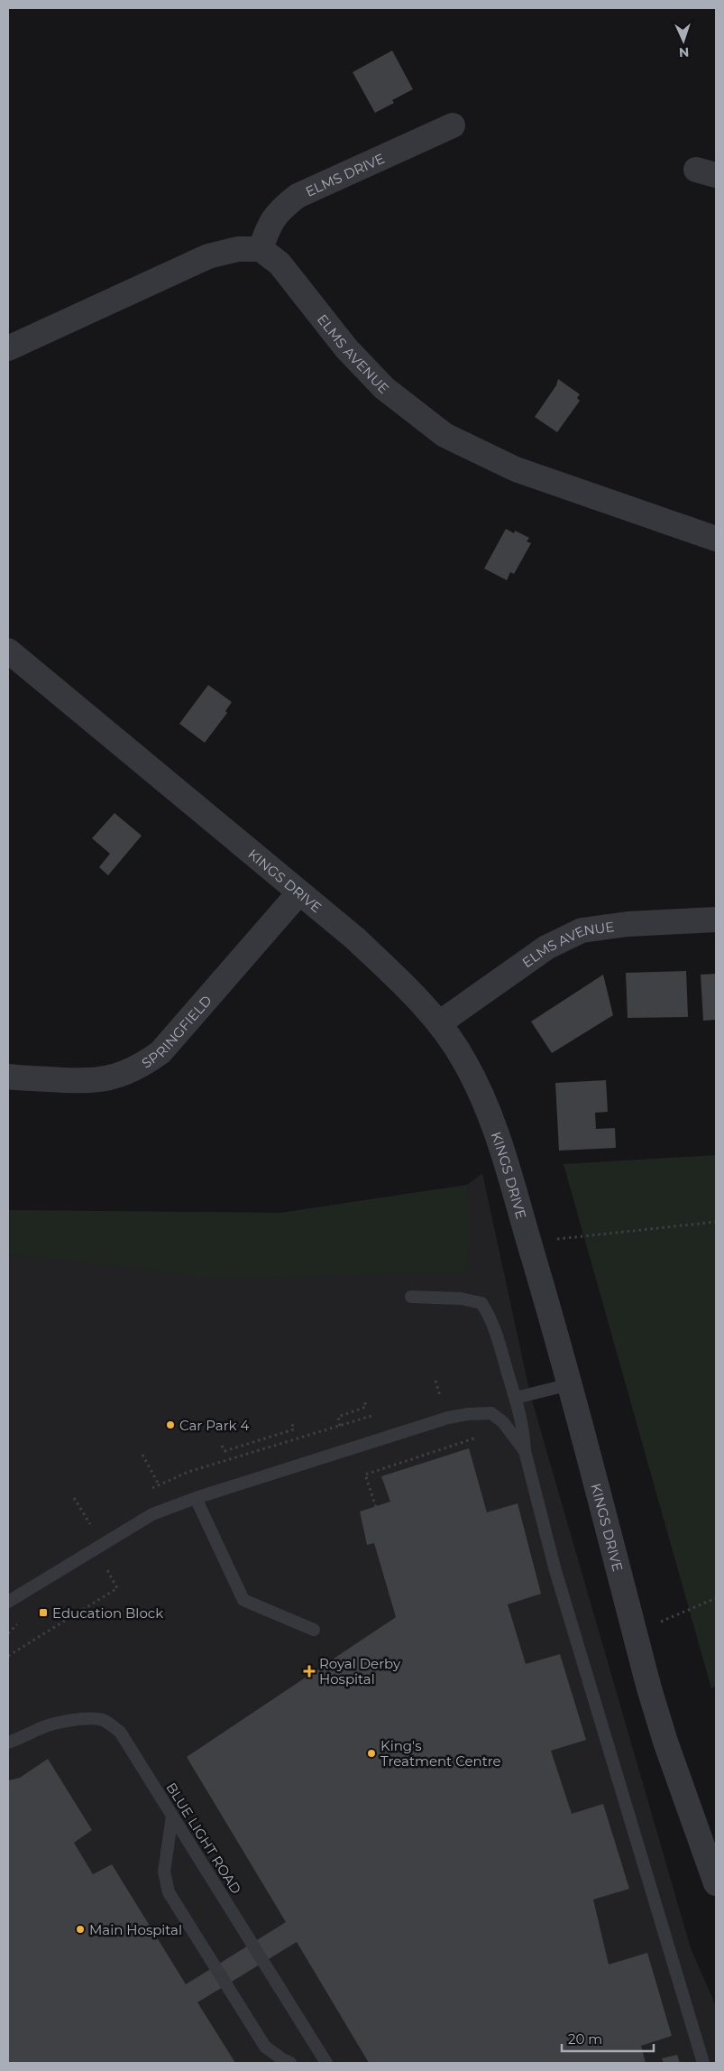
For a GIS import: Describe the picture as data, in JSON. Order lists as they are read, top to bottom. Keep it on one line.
{"streets":{"street":["ELMS DRIVE","ELMS AVENUE","KINGS DRIVE","SPRINGFIELD"],"lane":["BLUE LIGHT ROAD"]},"crossings":[["ELMS DRIVE","ELMS AVENUE"],["ELMS AVENUE","KINGS DRIVE"],["KINGS DRIVE","SPRINGFIELD"]],"places":{"other":["Car Park 4","King's Treatment Centre","Main Hospital"],"transit":["Education Block"],"health":["Royal Derby Hospital"]},"scale_bar":"20 m","north":"bottom"}
